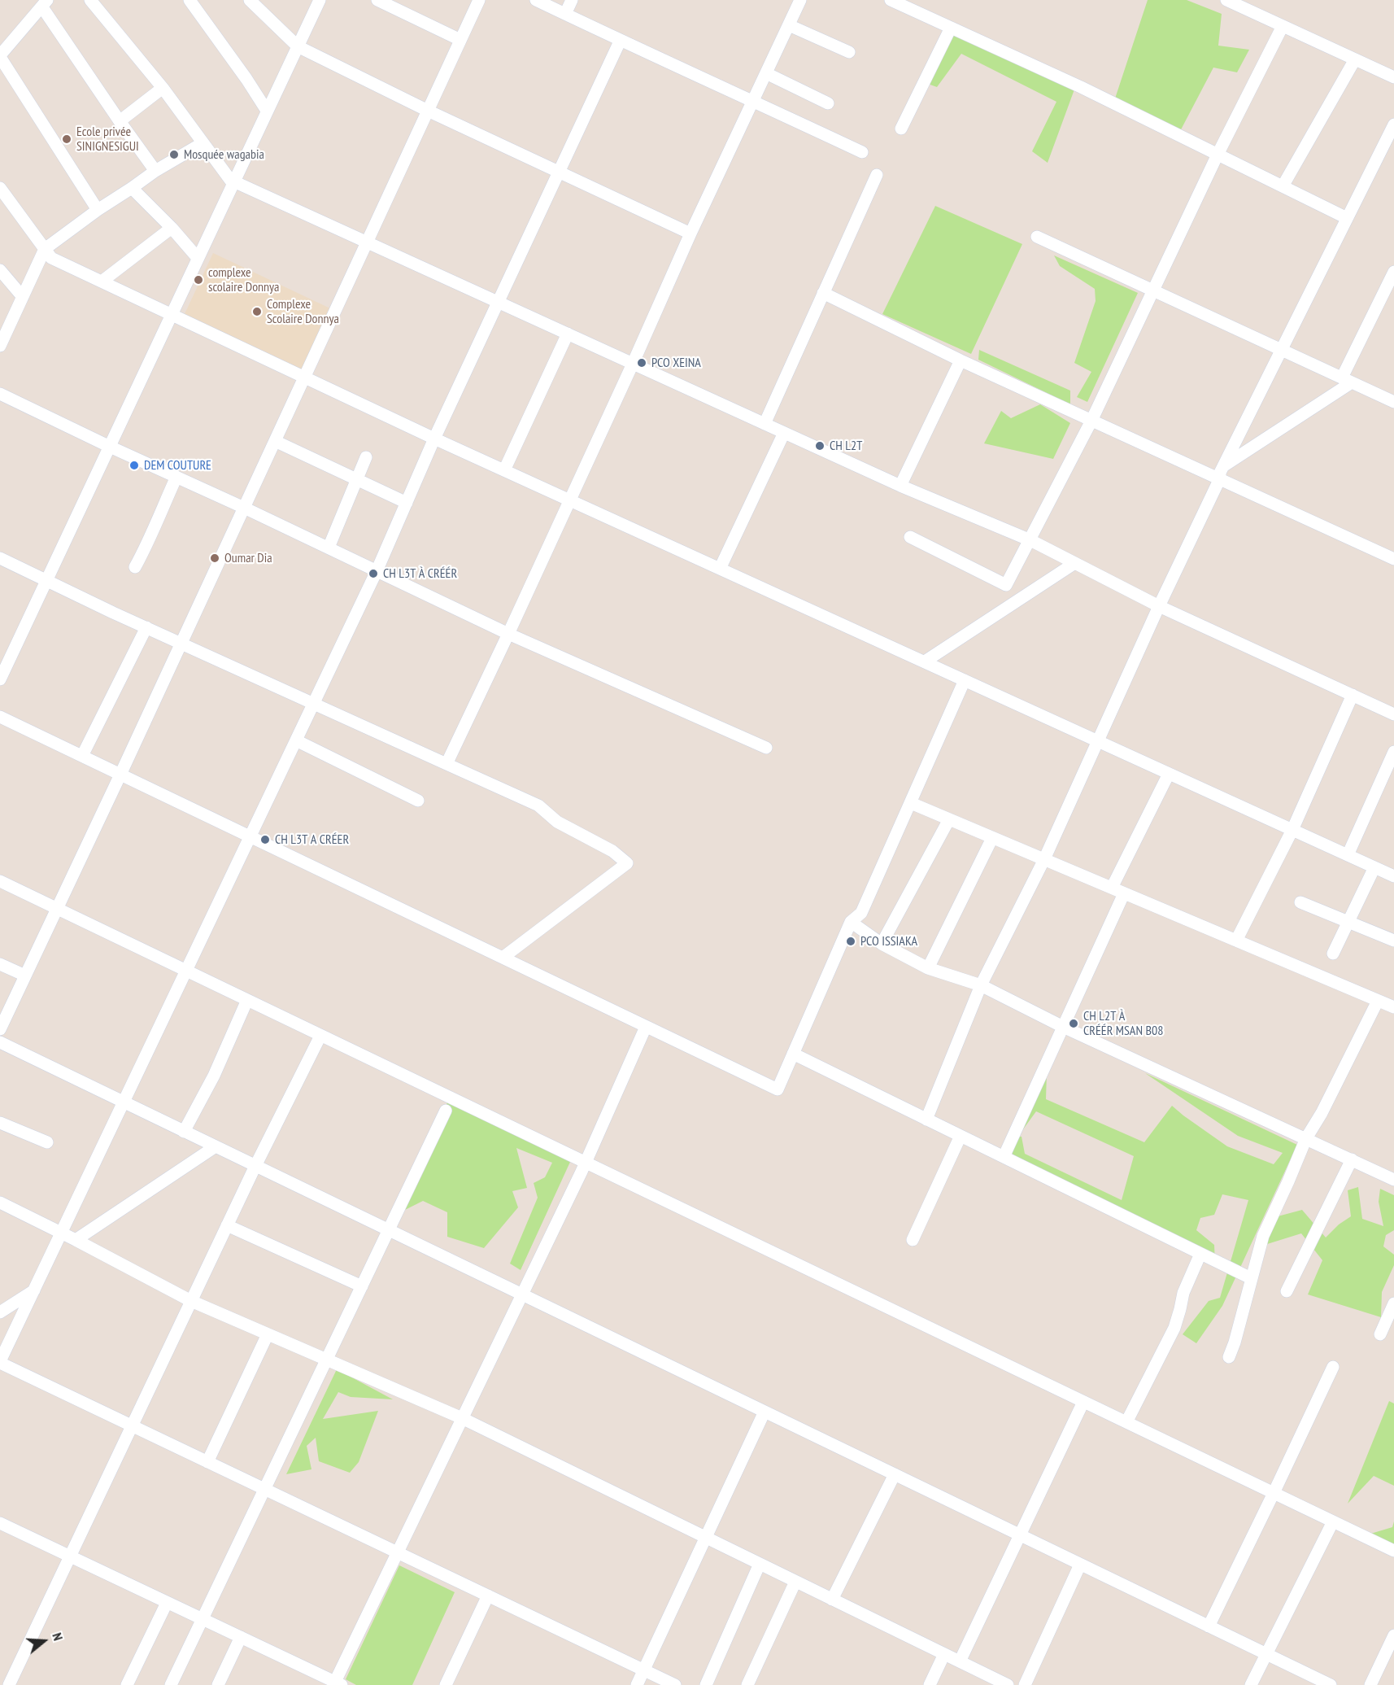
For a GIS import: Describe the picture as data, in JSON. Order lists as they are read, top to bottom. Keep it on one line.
{"places":["Ecole privée SINIGNESIGUI","Mosquée wagabia","complexe scolaire Donnya","Complexe Scolaire Donnya","PCO XEINA","CH L2T","DEM COUTURE","Oumar Dia","CH L3T À CRÉÉR","CH L3T A CRÉER","PCO ISSIAKA","CH L2T À CRÉÉR MSAN B08"],"north":"right"}
